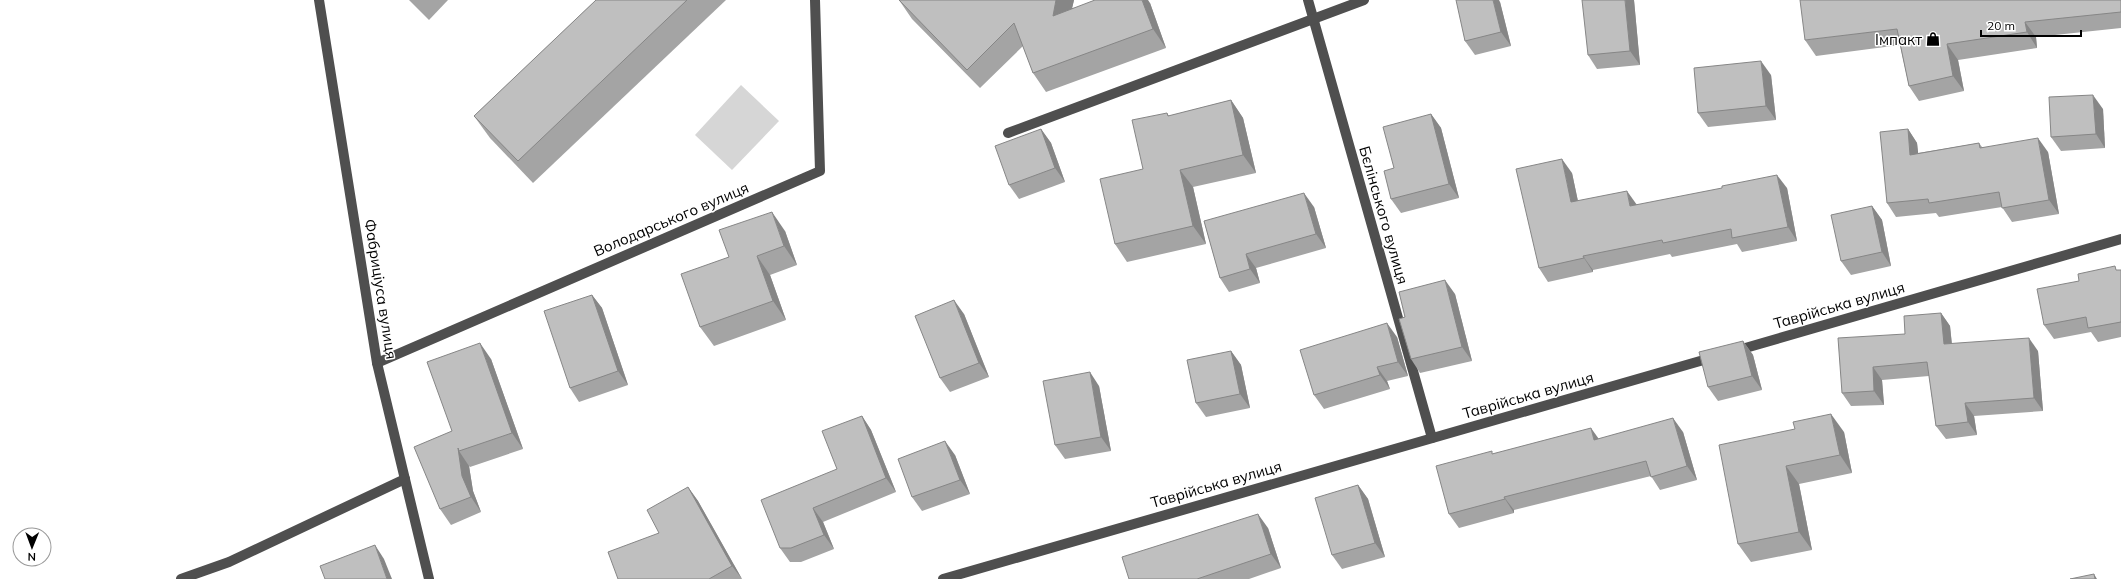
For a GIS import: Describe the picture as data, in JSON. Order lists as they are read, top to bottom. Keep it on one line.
{"streets":{"street":["Бєлінського вулиця","Володарського вулиця","Фабриціуса вулиця","Таврійська вулиця"]},"crossings":[["Бєлінського вулиця","Таврійська вулиця"],["Володарського вулиця","Фабриціуса вулиця"]],"places":{"shop":["Iмпакт"]},"scale_bar":"20 m","north":"bottom"}
